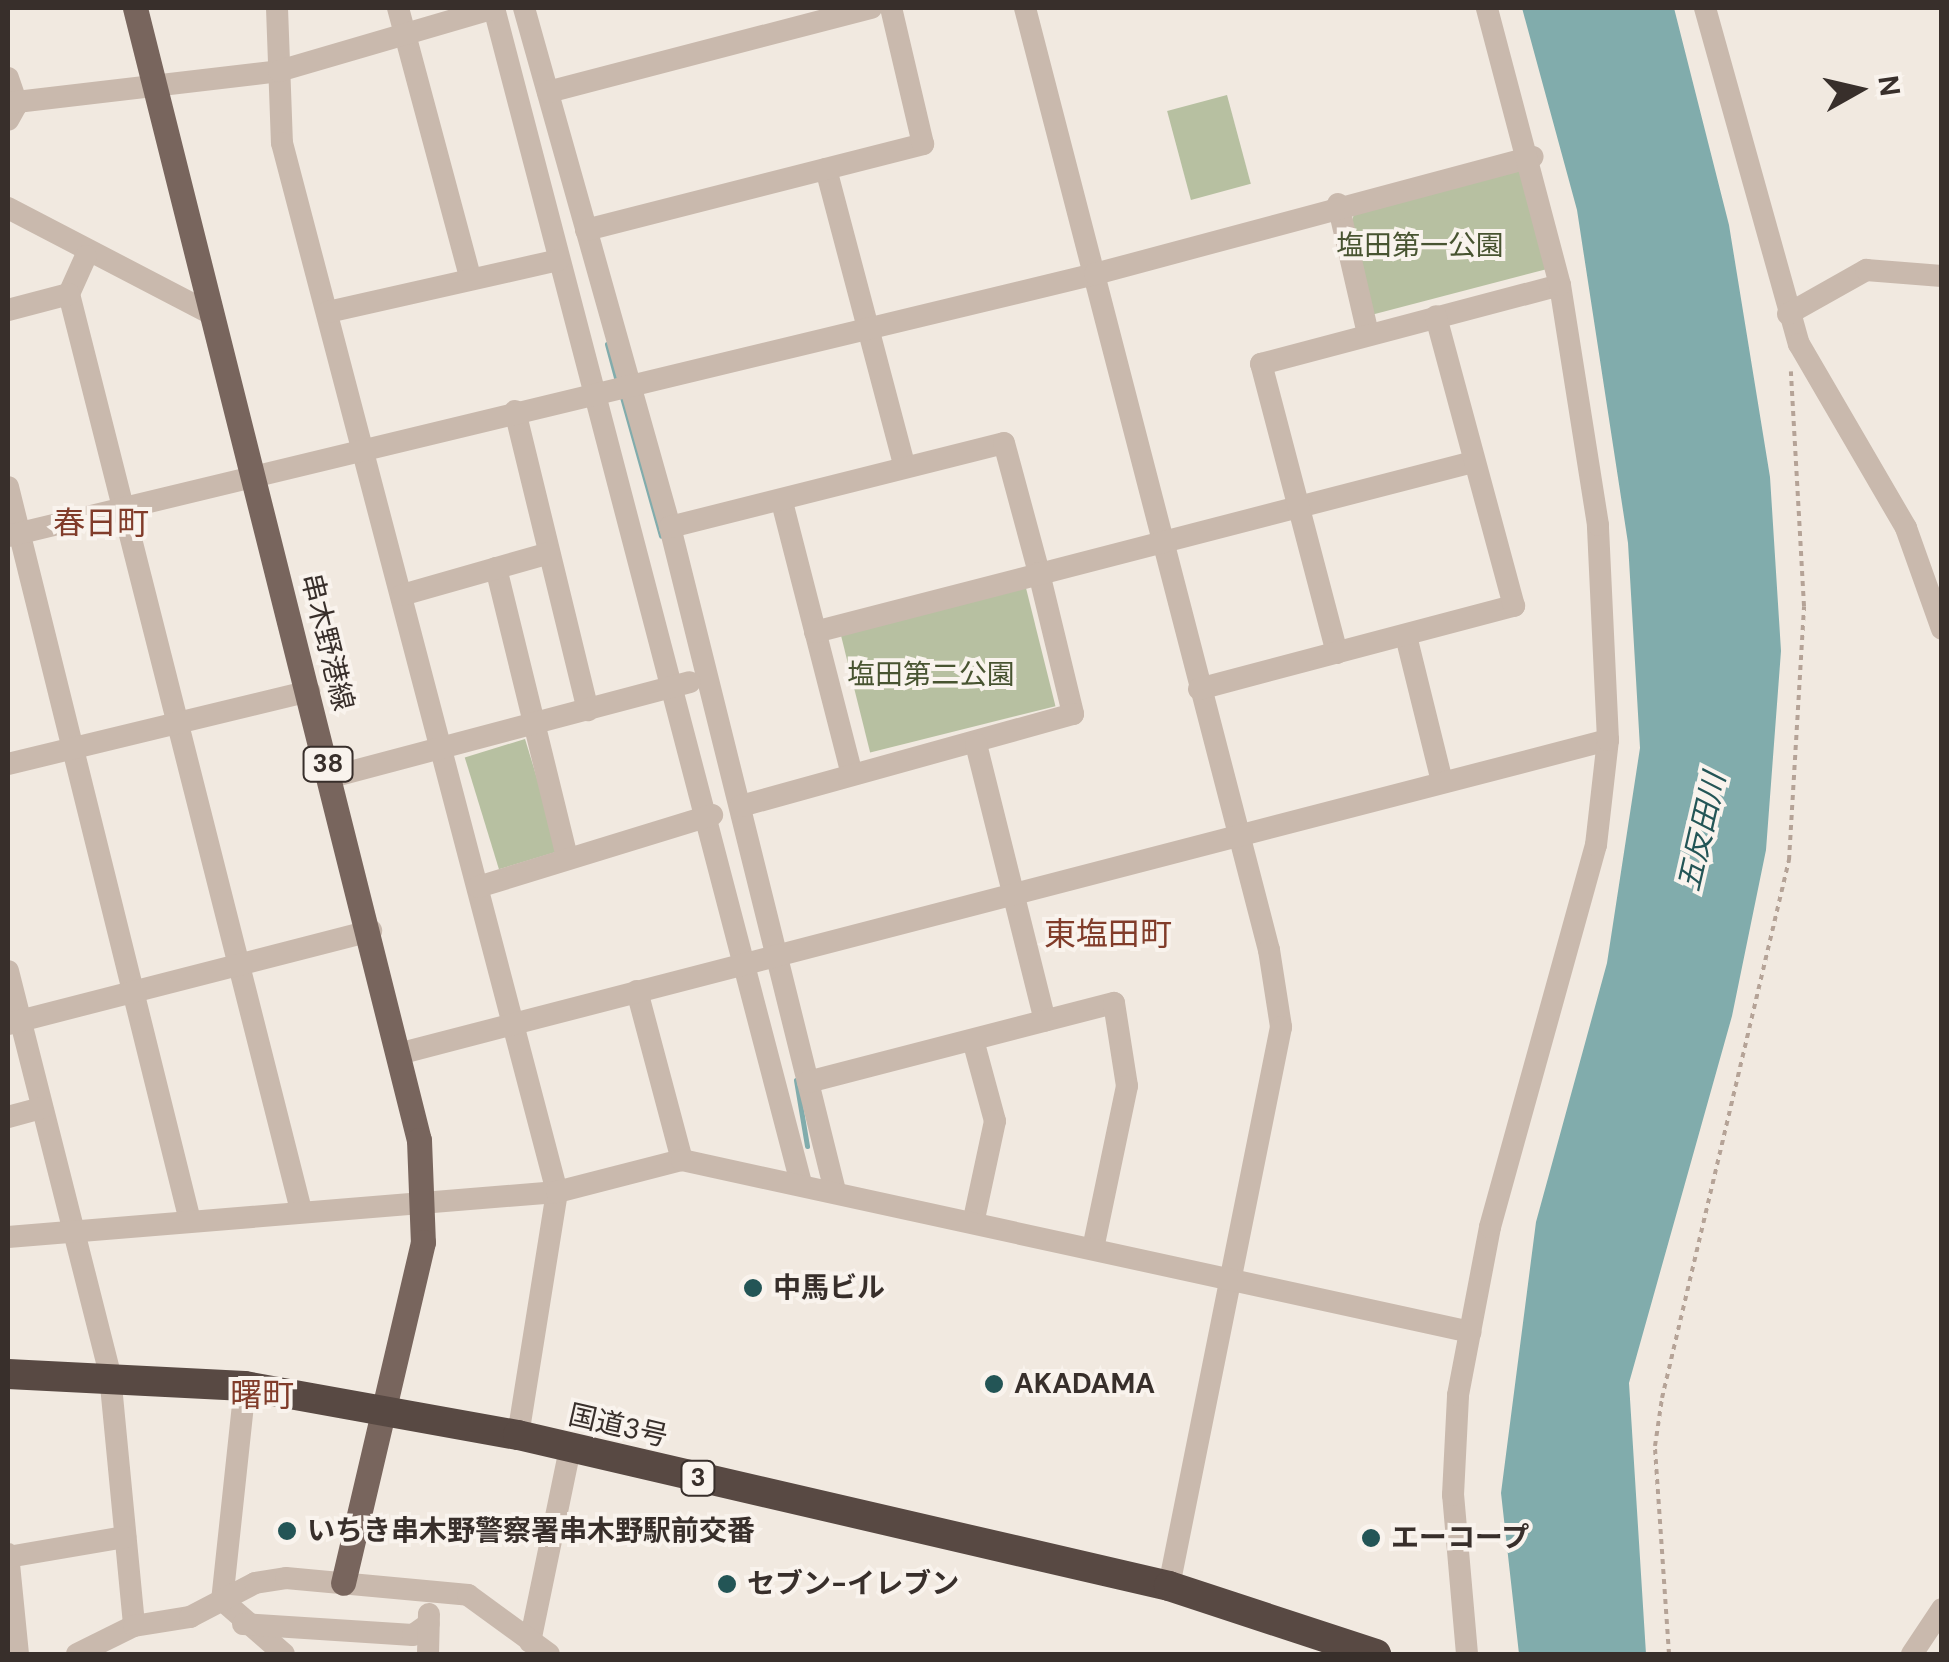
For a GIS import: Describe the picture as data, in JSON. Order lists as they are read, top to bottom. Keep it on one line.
{"streets":{"highway":["国道3号","3"],"main road":["串木野港線","38"]},"crossings":[["串木野港線","国道3号"]],"districts":["春日町","東塩田町","曙町"],"water":["五反田川"],"parks":["塩田第一公園","塩田第二公園"],"places":["中馬ビル","AKADAMA","いちき串木野警察署串木野駅前交番","エーコープ","セブン-イレブン"],"north":"right"}
